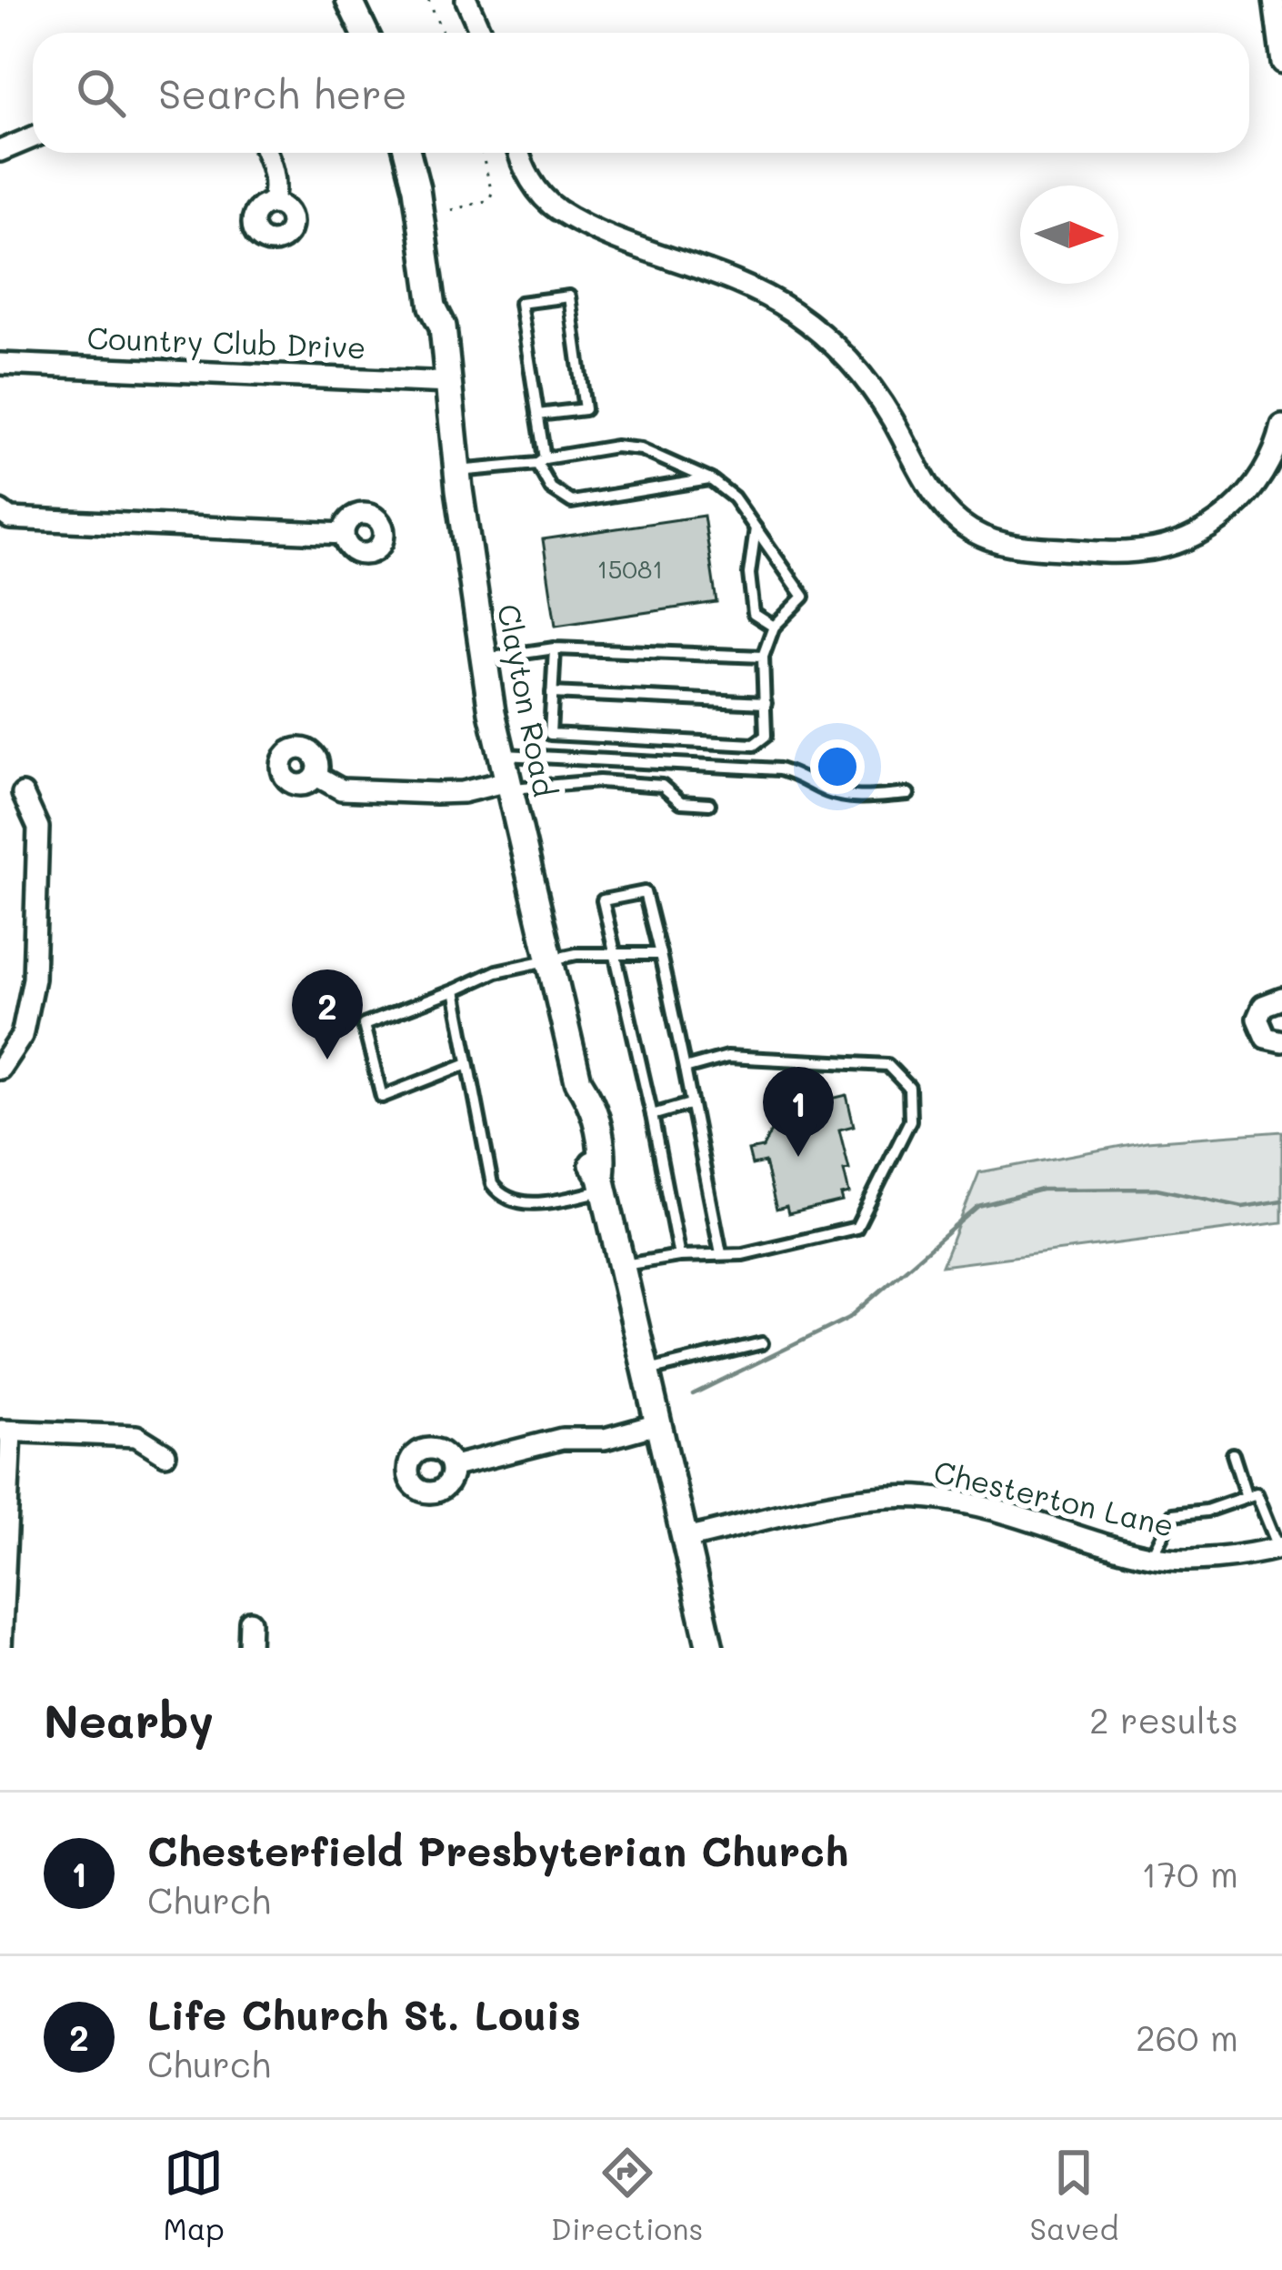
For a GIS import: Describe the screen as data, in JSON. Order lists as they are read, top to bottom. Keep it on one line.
{"streets":{"main road":["Clayton Road"],"street":["Country Club Drive","Chesterton Lane"]},"crossings":[["Country Club Drive","Clayton Road"],["Clayton Road","Chesterton Lane"]],"house_numbers":["15081"],"north":"right","page":{"search":"Search here","pins":["2","1"],"heading":["Nearby","2 results"],"list":[{"mark":"1","name":"Chesterfield Presbyterian Church","note":"Church","value":"170 m"},{"mark":"2","name":"Life Church St. Louis","note":"Church","value":"260 m"}],"nav":["Map","Directions","Saved"]}}
